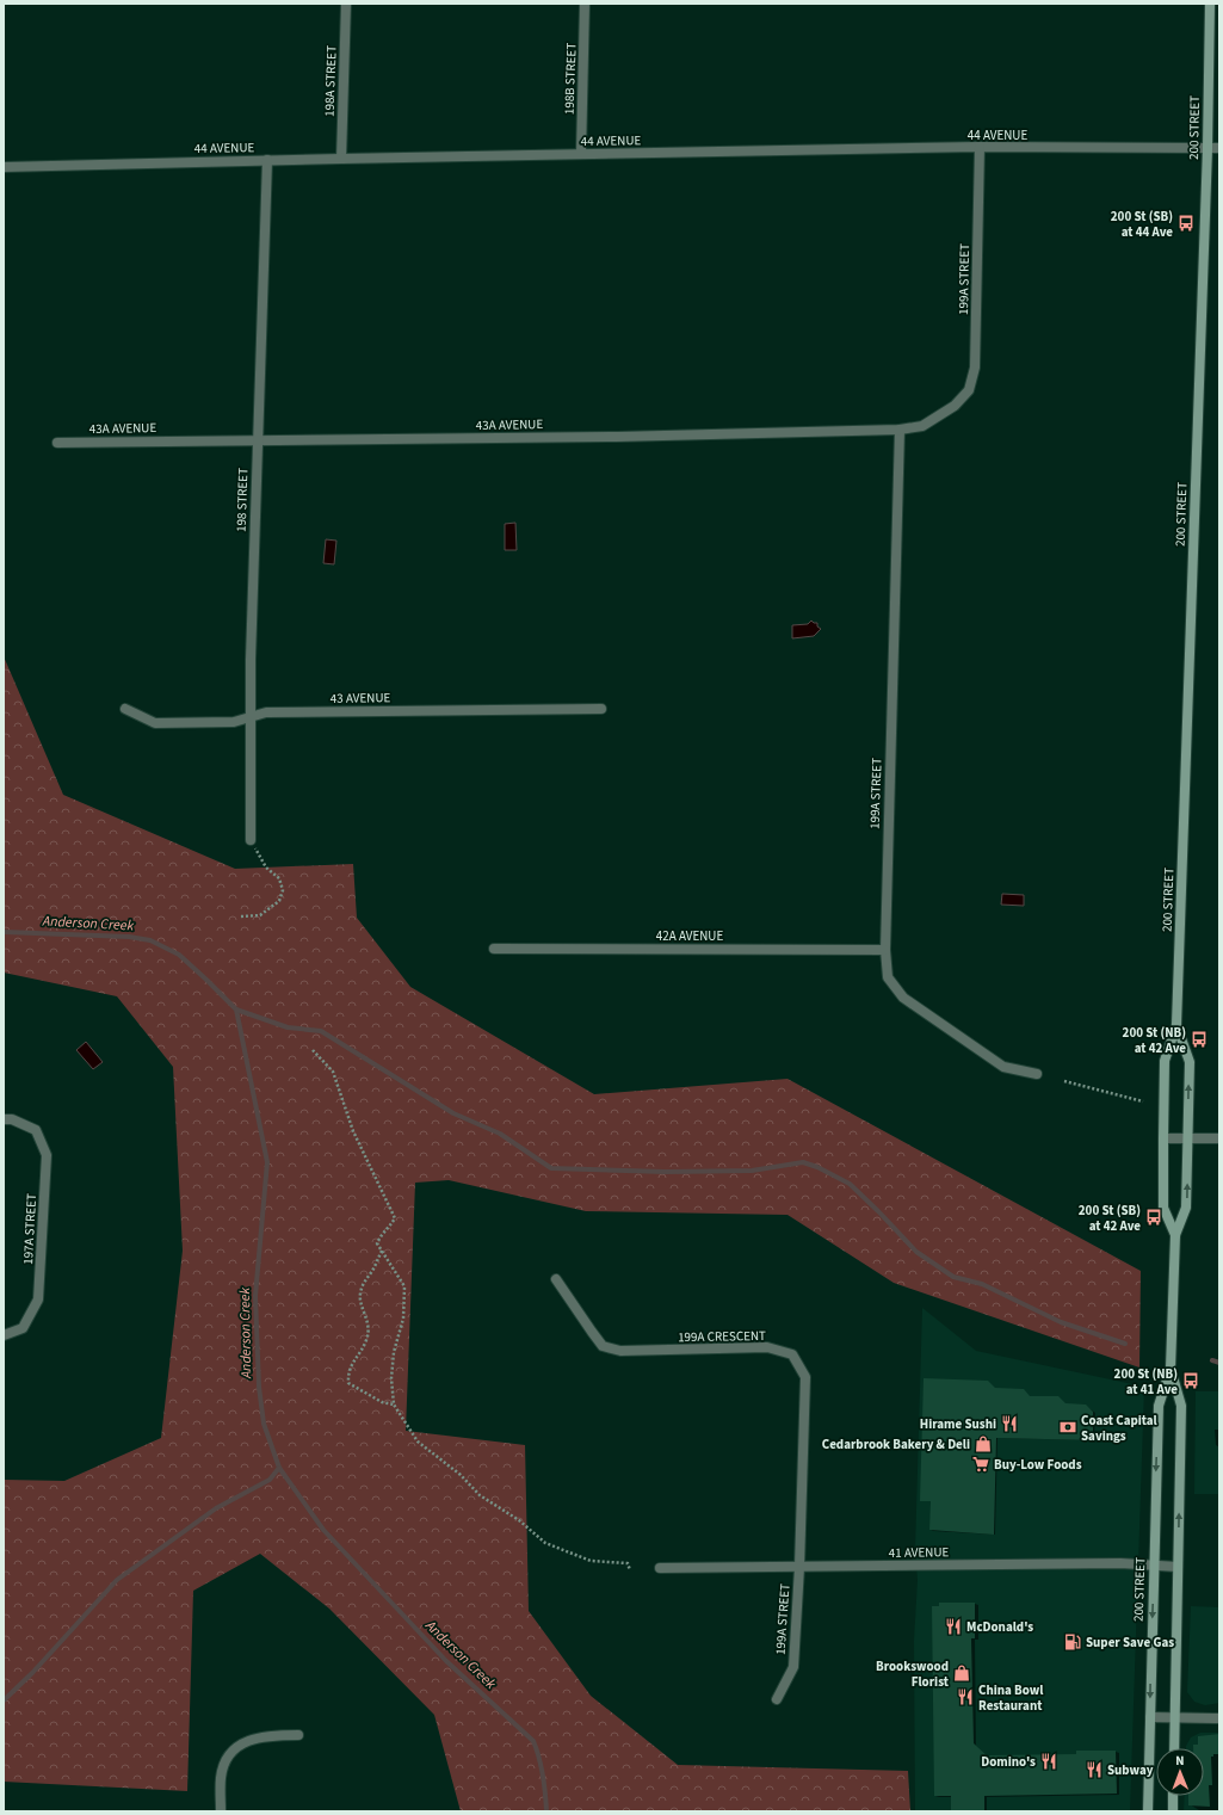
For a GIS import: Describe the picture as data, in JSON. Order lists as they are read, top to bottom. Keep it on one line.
{"streets":{"main road":["200 STREET"],"street":["198B STREET","198A STREET","44 AVENUE","199A STREET","43A AVENUE","198 STREET","43 AVENUE","42A AVENUE","197A STREET","199A CRESCENT","41 AVENUE"]},"crossings":[["198B STREET","44 AVENUE"],["198A STREET","44 AVENUE"],["200 STREET","44 AVENUE"],["200 STREET","41 AVENUE"],["44 AVENUE","199A STREET"],["44 AVENUE","198 STREET"],["199A STREET","43A AVENUE"],["199A STREET","42A AVENUE"],["199A STREET","199A CRESCENT"],["199A STREET","41 AVENUE"],["43A AVENUE","198 STREET"],["198 STREET","43 AVENUE"],["199A CRESCENT","41 AVENUE"]],"water":["Anderson Creek"],"places":{"bus stop":["200 St (SB) at 44 Ave","200 St (NB) at 42 Ave","200 St (SB) at 42 Ave","200 St (NB) at 41 Ave"],"restaurant":["Hirame Sushi","McDonald's","China Bowl Restaurant","Domino's","Subway"],"bank":["Coast Capital Savings"],"shop":["Cedarbrook Bakery & Deli","Brookswood Florist"],"supermarket":["Buy-Low Foods"],"fuel station":["Super Save Gas"]},"north":"top"}
